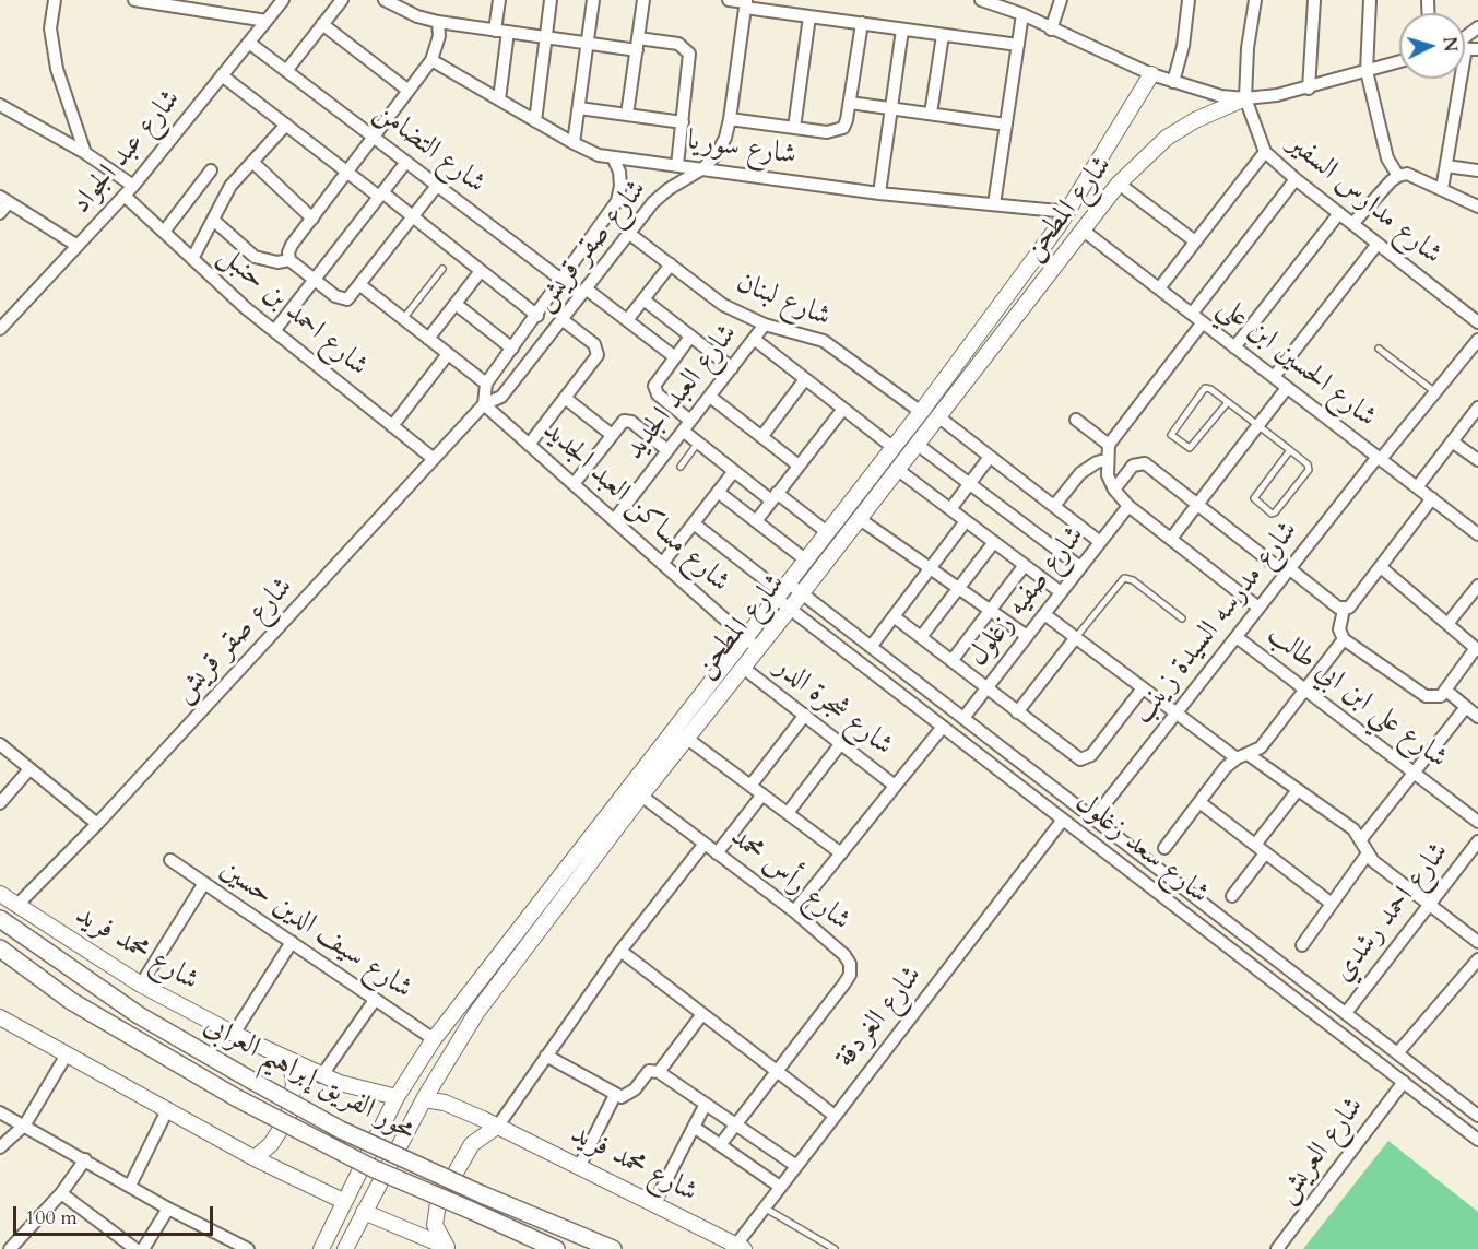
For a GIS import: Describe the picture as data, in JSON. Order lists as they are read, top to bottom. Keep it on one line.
{"streets":{"main road":["محور الفريق إبراهيم العرابى"],"street":["شارع التضامن","شارع سوريا","شارع عبد الجواد","شارع مدارس السفير","شارع المطحن","شارع صقر قريش","شارع لبنان","شارع احمد بن حنبل","شارع الحسين ابن علي","شارع العبد الجديد","شارع مساكن العبد الجديد","شارع صفيه زغلول","شارع مدرسه السيدة زينب","شارع علي ابن ابي طالب","شارع شجرة الدر","شارع سعد زغلول","شارع رأس محمد","شارع احمد رشدي","شارع سيف الدين حسين","شارع محمد فريد","شارع الغردقة","شارع العريش"]},"crossings":[["شارع التضامن","شارع عبد الجواد"],["شارع التضامن","شارع صقر قريش"],["شارع سوريا","شارع المطحن"],["شارع سوريا","شارع صقر قريش"],["شارع عبد الجواد","شارع احمد بن حنبل"],["شارع مدارس السفير","شارع المطحن"],["شارع المطحن","شارع لبنان"],["شارع المطحن","شارع الحسين ابن علي"],["شارع المطحن","شارع مساكن العبد الجديد"],["شارع المطحن","شارع شجرة الدر"],["شارع المطحن","شارع سعد زغلول"],["شارع المطحن","شارع رأس محمد"],["شارع المطحن","شارع سيف الدين حسين"],["شارع المطحن","شارع محمد فريد"],["شارع صقر قريش","شارع لبنان"],["شارع صقر قريش","شارع احمد بن حنبل"],["شارع صقر قريش","شارع مساكن العبد الجديد"],["شارع صقر قريش","شارع محمد فريد"],["شارع لبنان","شارع العبد الجديد"],["شارع الحسين ابن علي","شارع مدرسه السيدة زينب"],["شارع العبد الجديد","شارع مساكن العبد الجديد"],["شارع صفيه زغلول","شارع سعد زغلول"],["شارع مدرسه السيدة زينب","شارع علي ابن ابي طالب"],["شارع مدرسه السيدة زينب","شارع سعد زغلول"],["شارع سعد زغلول","شارع احمد رشدي"],["شارع سعد زغلول","شارع الغردقة"],["شارع سعد زغلول","شارع العريش"],["شارع محمد فريد","شارع الغردقة"]],"scale_bar":"100 m","north":"right"}
